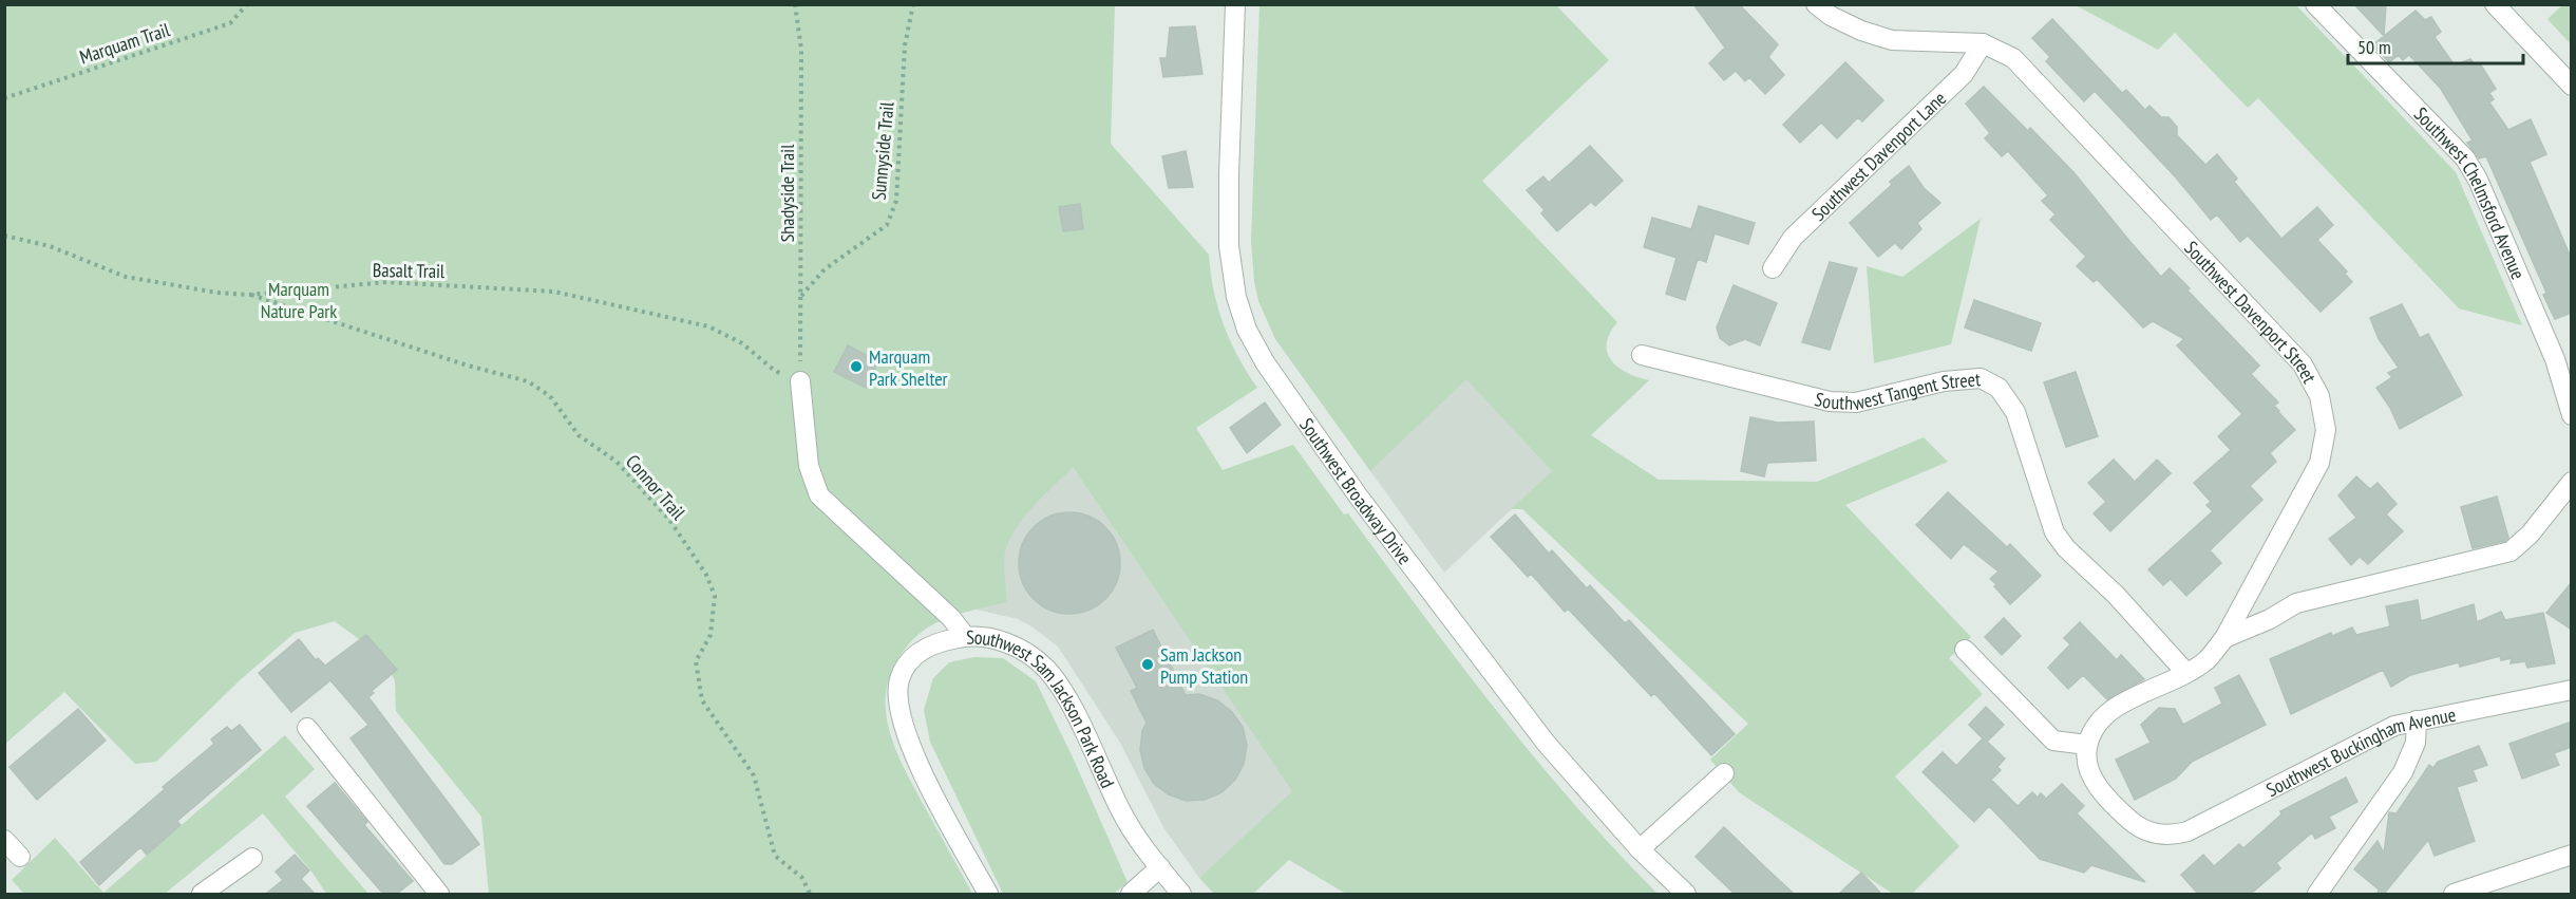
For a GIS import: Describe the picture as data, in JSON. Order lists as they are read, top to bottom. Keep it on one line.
{"streets":{"street":["Southwest Davenport Lane","Southwest Chelmsford Avenue","Southwest Davenport Street","Southwest Tangent Street","Southwest Broadway Drive","Southwest Sam Jackson Park Road","Southwest Buckingham Avenue"],"path":["Marquam Trail","Sunnyside Trail","Shadyside Trail","Basalt Trail","Connor Trail"]},"crossings":[["Sunnyside Trail","Shadyside Trail"],["Southwest Davenport Lane","Southwest Davenport Street"],["Shadyside Trail","Basalt Trail"],["Basalt Trail","Connor Trail"],["Southwest Davenport Street","Southwest Tangent Street"],["Southwest Davenport Street","Southwest Buckingham Avenue"]],"parks":["Marquam Nature Park"],"places":["Marquam Park Shelter","Sam Jackson Pump Station"],"scale_bar":"50 m"}
